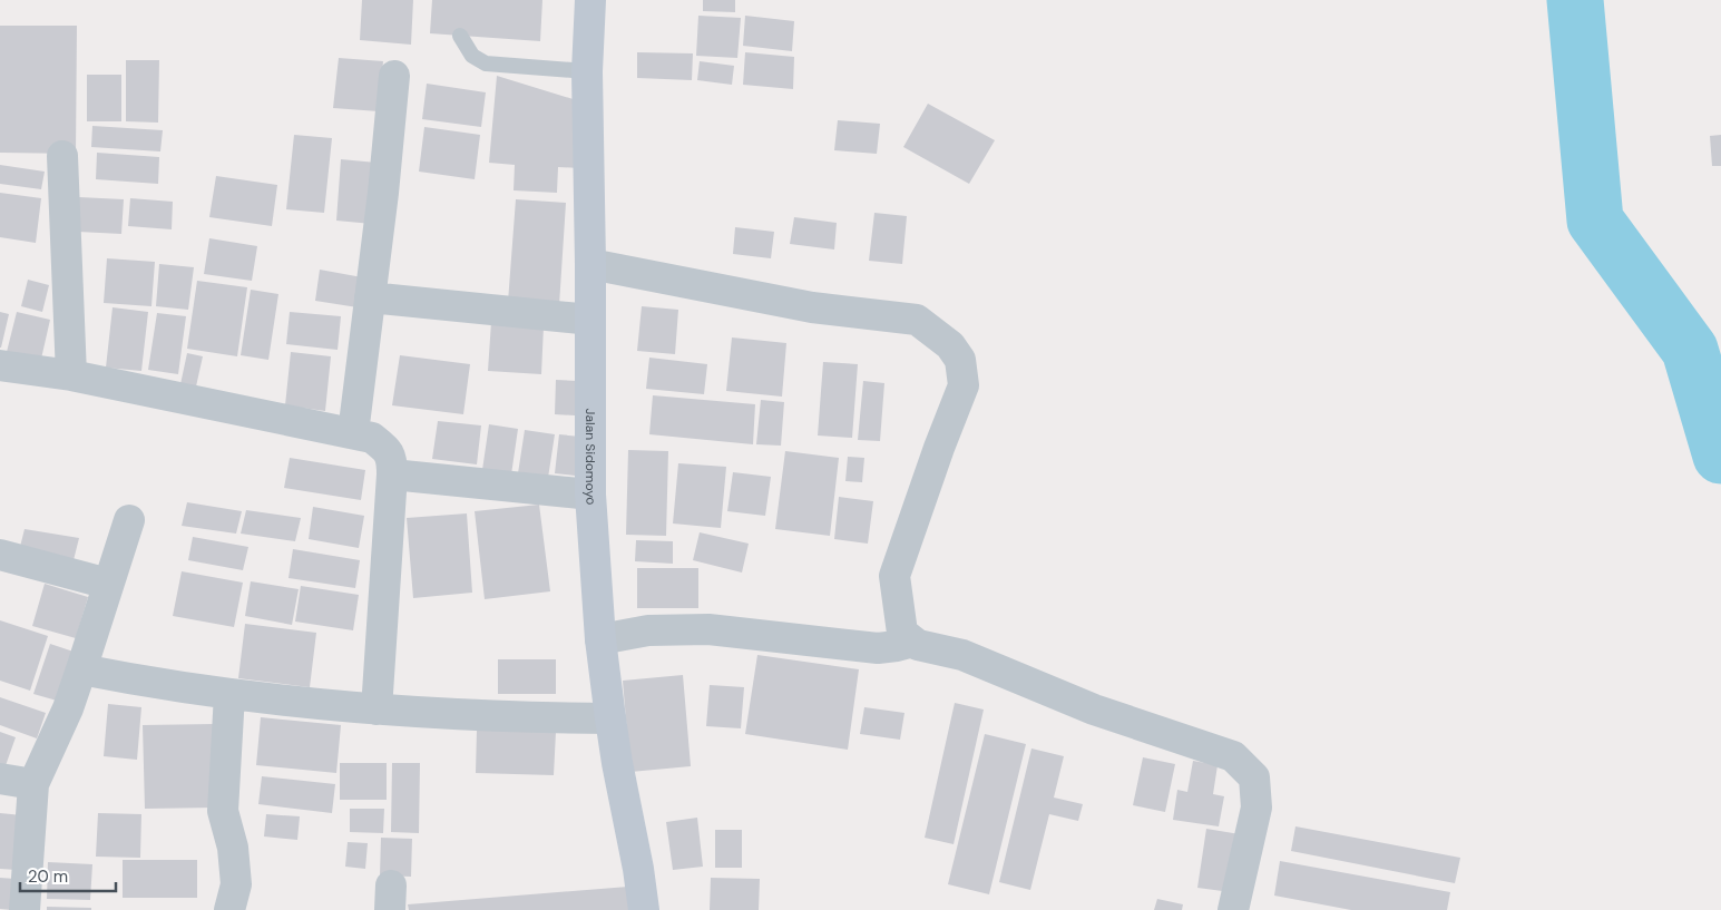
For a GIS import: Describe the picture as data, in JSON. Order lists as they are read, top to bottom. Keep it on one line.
{"streets":{"main road":["Jalan Sidomoyo"]},"scale_bar":"20 m"}
